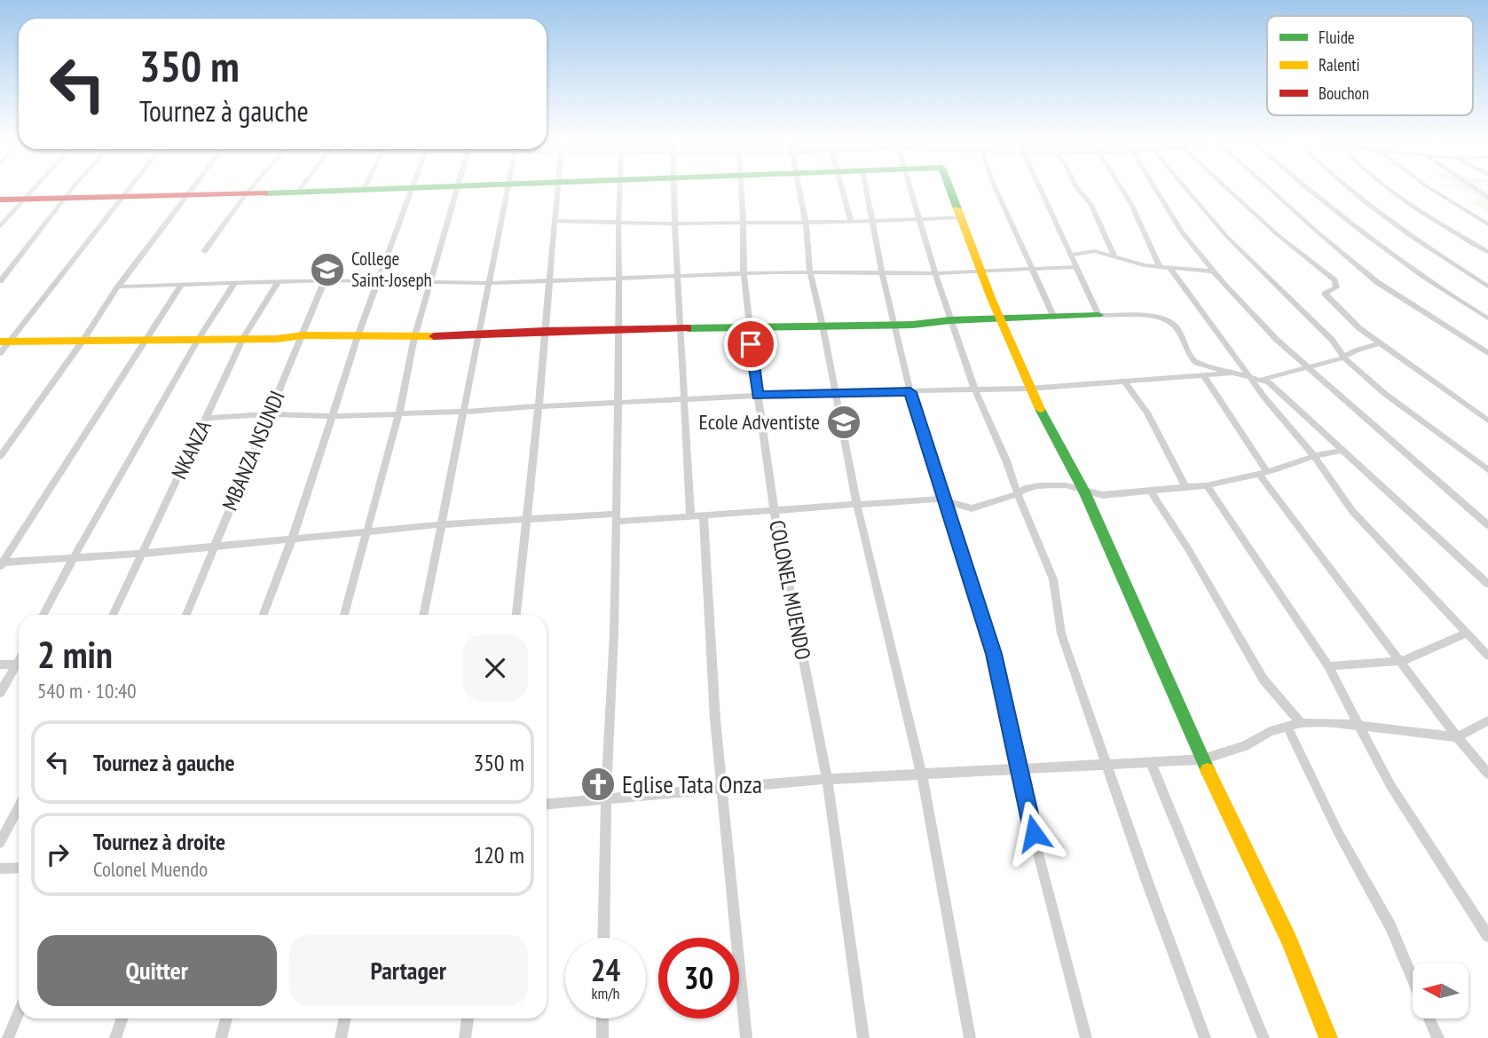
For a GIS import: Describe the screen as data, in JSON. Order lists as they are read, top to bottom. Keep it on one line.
{"streets":{"street":["NKANZA","MBANZA NSUNDI","COLONEL MUENDO"]},"places":{"school or university":["College Saint-Joseph","Ecole Adventiste"],"church":["Eglise Tata Onza"]},"legend":["Fluide","Ralenti","Bouchon"],"north":"left","page":{"turn":["350 m","Tournez à gauche"],"heading":["2 min","540 m · 10:40"],"list":[{"name":"Tournez à gauche","value":"350 m"},{"name":"Tournez à droite","note":"Colonel Muendo","value":"120 m"}],"buttons":["Quitter","Partager"],"speed":"24 km/h","limit":"30"}}
